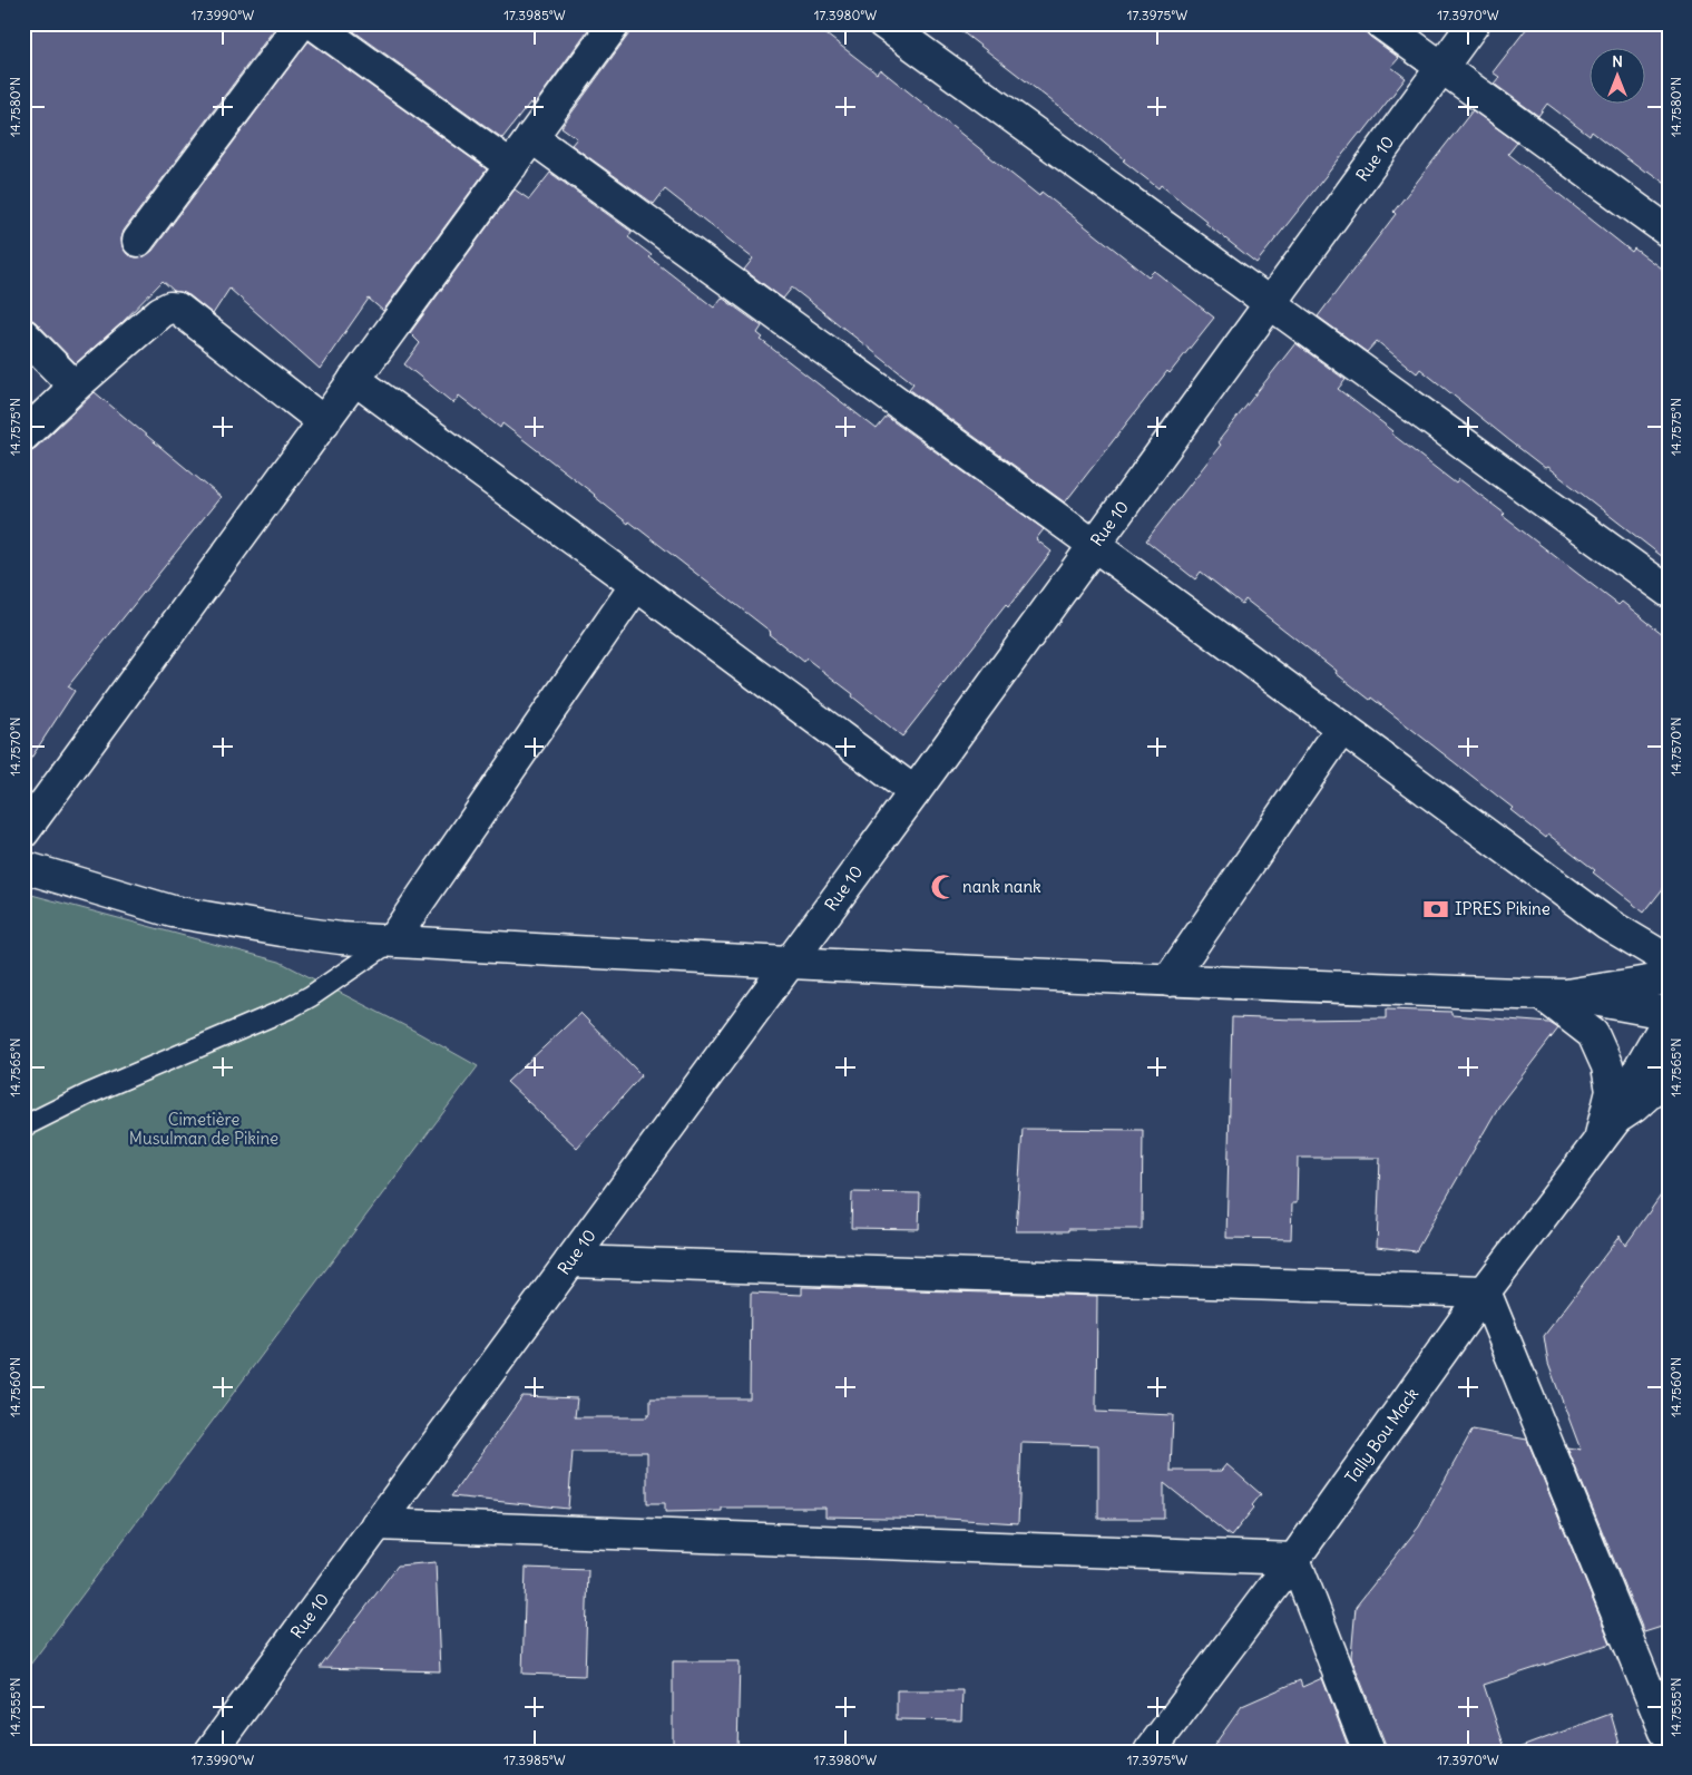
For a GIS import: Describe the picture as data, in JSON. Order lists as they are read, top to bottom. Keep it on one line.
{"streets":{"street":["Rue 10","Tally Bou Mack"]},"parks":["Cimetière Musulman de Pikine"],"places":{"mosque":["nank nank"],"bank":["IPRES Pikine"]},"north":"top","coordinates":["17.3990°W","17.3985°W","17.3980°W","17.3975°W","17.3970°W","14.7580°N","14.7575°N","14.7570°N","14.7565°N","14.7560°N","14.7555°N"]}
